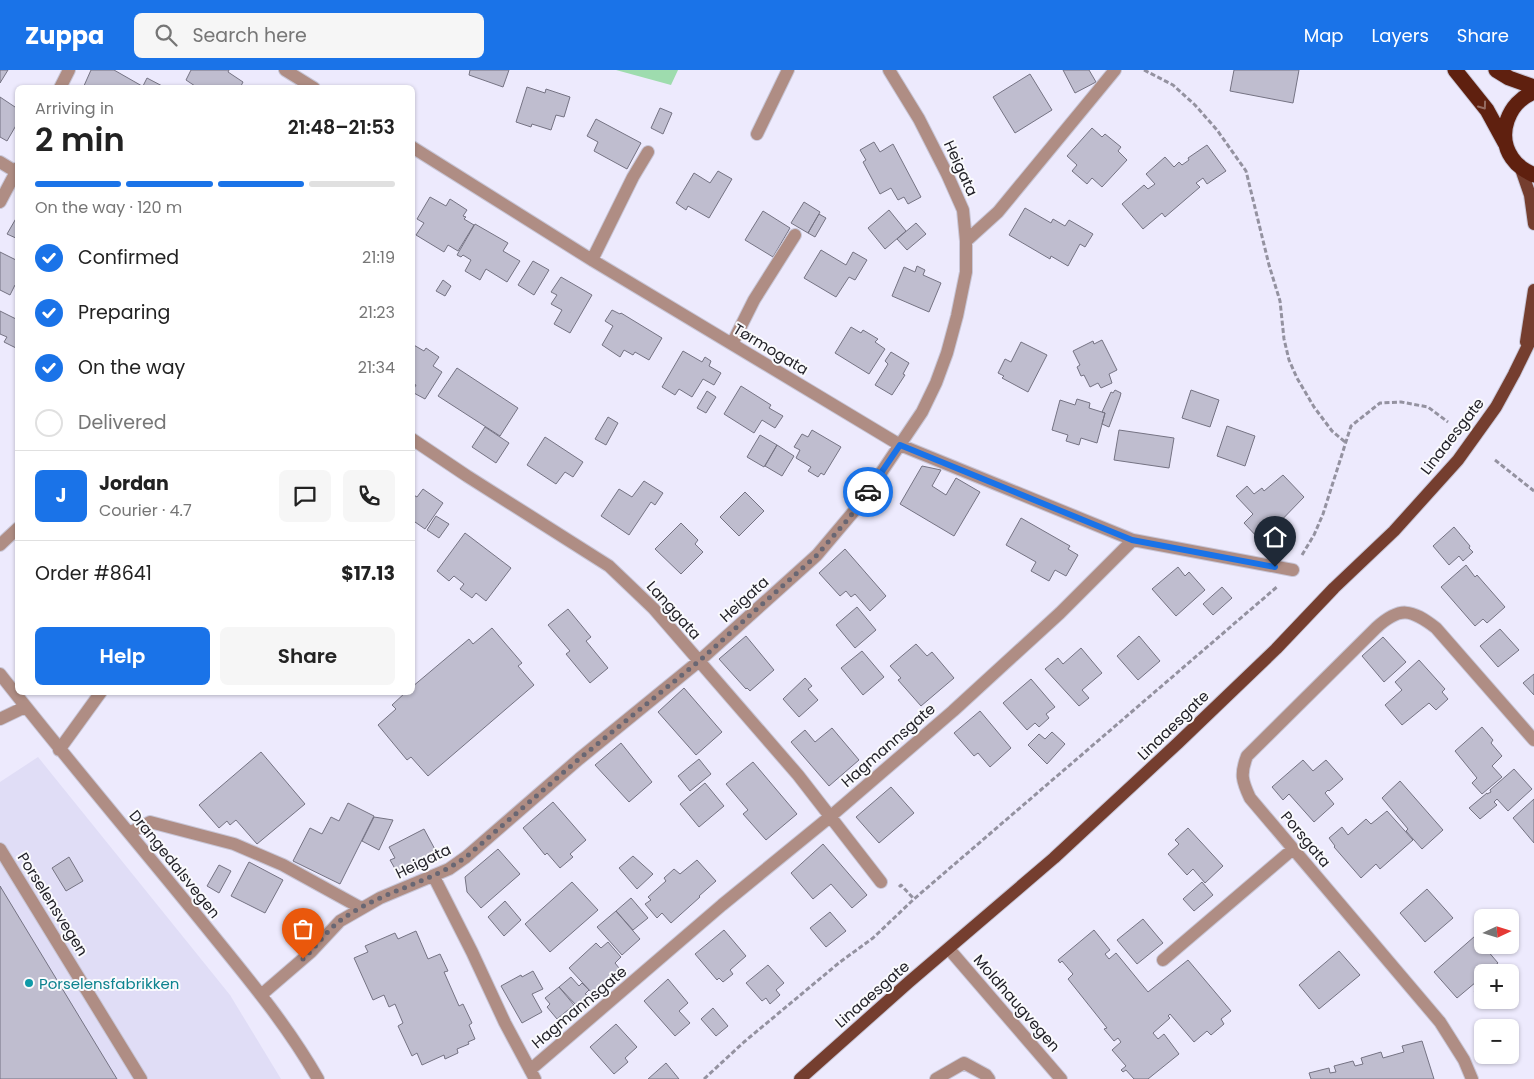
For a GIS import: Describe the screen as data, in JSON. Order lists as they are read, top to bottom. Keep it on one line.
{"streets":{"main road":["Linaaesgate"],"street":["Heigata","Tørmogata","Langgata","Hagmannsgate","Porsgata","Drangedalsvegen","Porselensvegen","Moldhaugvegen"]},"crossings":[["Heigata","Tørmogata"],["Heigata","Langgata"],["Heigata","Hagmannsgate"],["Heigata","Drangedalsvegen"],["Tørmogata","Hagmannsgate"],["Linaaesgate","Moldhaugvegen"],["Langgata","Hagmannsgate"]],"places":["Porselensfabrikken"],"north":"right","page":{"header":"Zuppa","search":"Search here","nav":["Map","Layers","Share"],"heading":["2 min","Arriving in","21:48–21:53"],"panel":["Jordan","Courier · 4.7","Order #8641","$17.13"],"bar":"On the way · 120 m","list":[["Confirmed","21:19"],["Preparing","21:23"],["On the way","21:34"],"Delivered"],"round":"J","buttons":["Help","Share"],"map_buttons":["+","−"]}}
